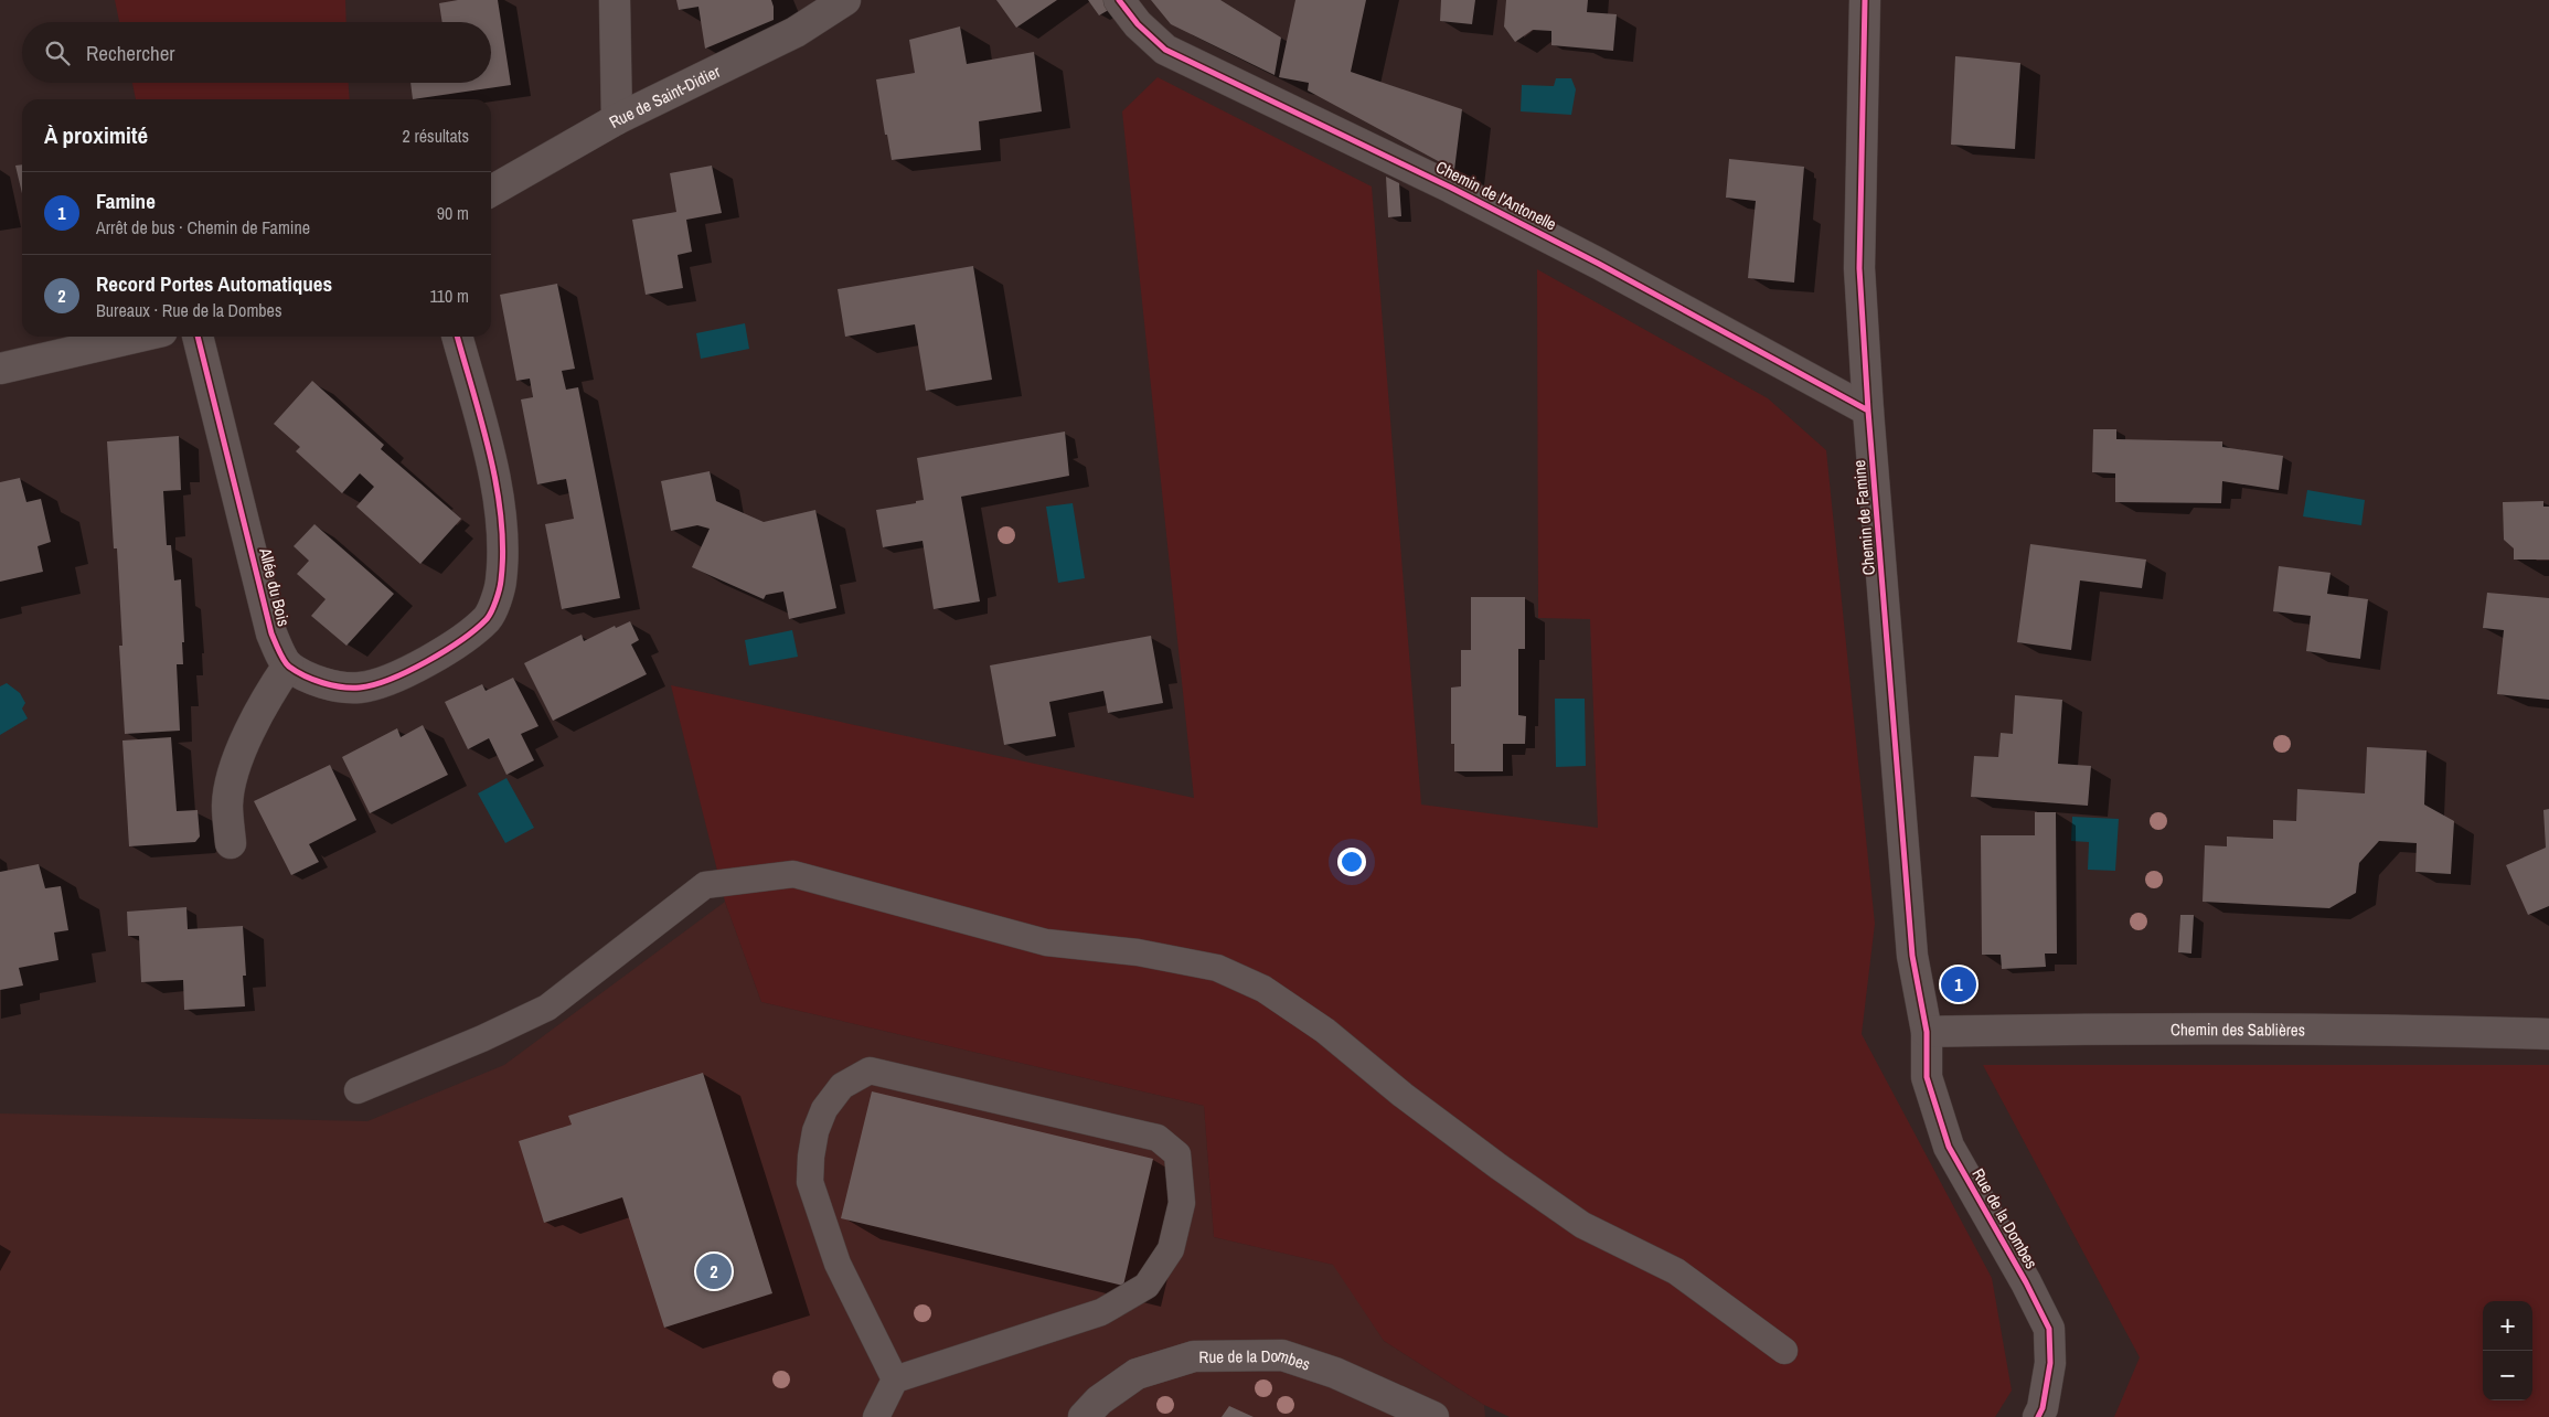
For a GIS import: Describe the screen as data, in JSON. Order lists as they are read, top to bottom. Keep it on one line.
{"streets":{"street":["Rue de Saint-Didier","Chemin de l'Antonelle","Chemin de Famine","Allée du Bois","Chemin des Sablières","Rue de la Dombes"]},"crossings":[["Chemin de l'Antonelle","Chemin de Famine"],["Chemin de Famine","Chemin des Sablières"],["Chemin de Famine","Rue de la Dombes"],["Chemin des Sablières","Rue de la Dombes"]],"page":{"search":"Rechercher","heading":["À proximité","2 résultats"],"list":[{"mark":"1","name":"Famine","note":"Arrêt de bus · Chemin de Famine","value":"90 m"},{"mark":"2","name":"Record Portes Automatiques","note":"Bureaux · Rue de la Dombes","value":"110 m"}],"pins":["1","2"],"map_buttons":["+","−"]}}
